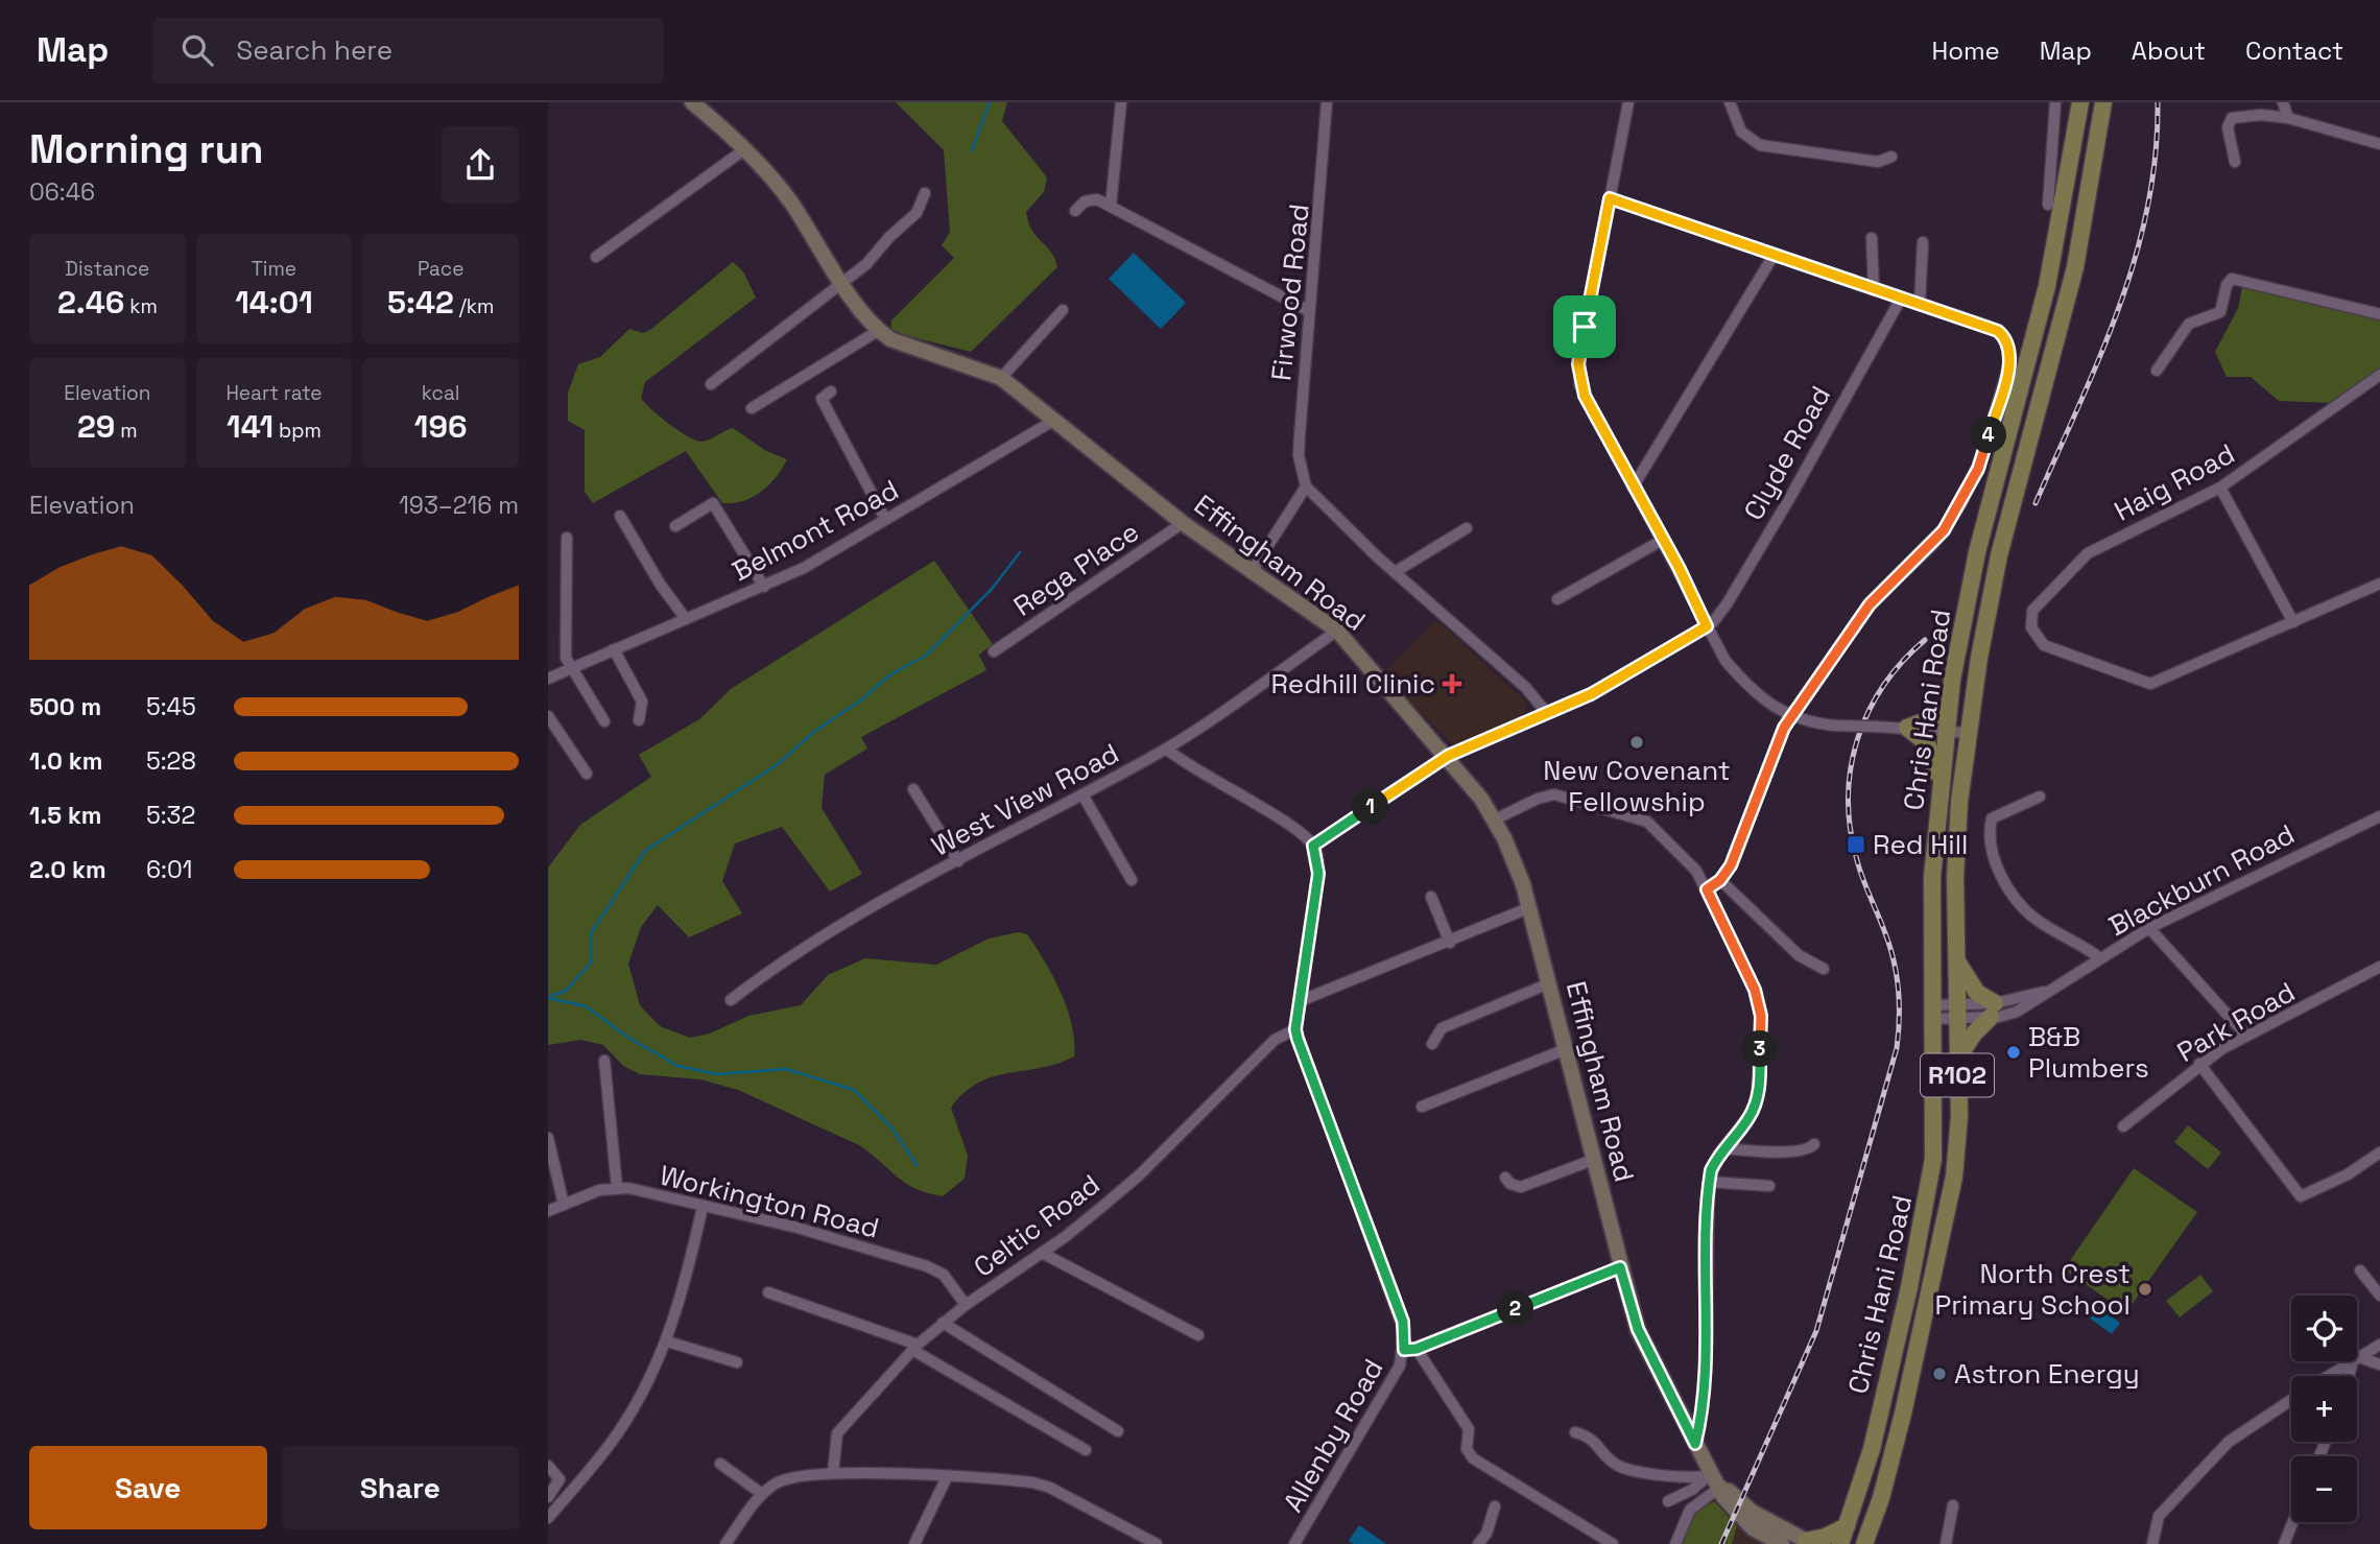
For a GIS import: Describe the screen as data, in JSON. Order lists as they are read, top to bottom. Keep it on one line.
{"streets":{"main road":["Chris Hani Road","R102"],"street":["Firwood Road","Clyde Road","Haig Road","Belmont Road","Effingham Road","Rega Place","West View Road","Blackburn Road","Park Road","Workington Road","Celtic Road","Allenby Road"]},"crossings":[["Clyde Road","Effingham Road"],["Clyde Road","Allenby Road"],["Belmont Road","Effingham Road"],["Effingham Road","Rega Place"],["Effingham Road","West View Road"],["Chris Hani Road","Blackburn Road"],["Workington Road","Celtic Road"],["Celtic Road","Allenby Road"]],"places":{"health":["Redhill Clinic"],"other":["New Covenant Fellowship","B&B Plumbers","North Crest Primary School","Astron Energy"],"transit":["Red Hill"]},"page":{"header":"Map","search":"Search here","nav":["Home","Map","About","Contact"],"heading":["Morning run","06:46"],"stats":[["Distance","2.46 km"],["Time","14:01"],["Pace","5:42 /km"],["Elevation","29 m"],["Heart rate","141 bpm"],["kcal","196"]],"pins":["4","1","3","2"],"chart":["Elevation","193–216 m"],"list":[{"name":"500 m","note":"5:45"},{"name":"1.0 km","note":"5:28"},{"name":"1.5 km","note":"5:32"},{"name":"2.0 km","note":"6:01"}],"map_buttons":["+","−"],"buttons":["Save","Share"]}}
